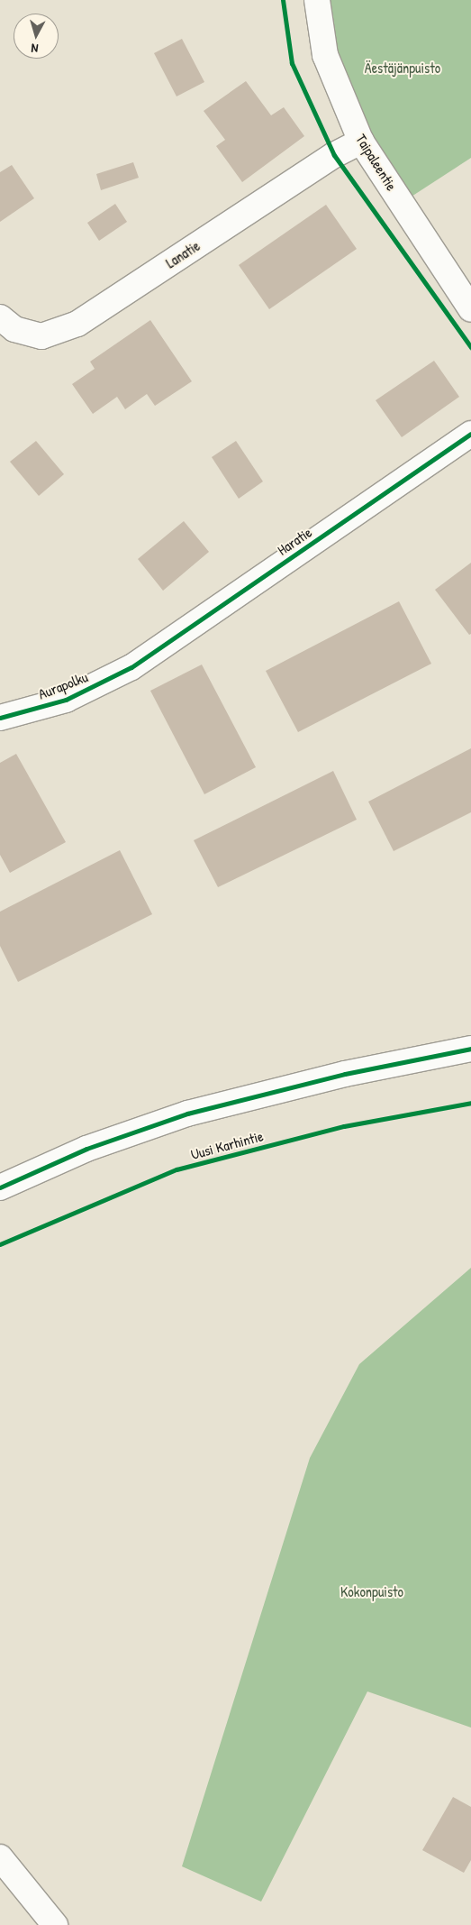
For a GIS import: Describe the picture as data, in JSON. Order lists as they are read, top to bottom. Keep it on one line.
{"streets":{"street":["Taipaleentie","Lanatie","Haratie","Aurapolku"],"cycle path":["Uusi Karhintie"]},"crossings":[["Taipaleentie","Lanatie"],["Haratie","Aurapolku"]],"parks":["Äestäjänpuisto","Kokonpuisto"],"north":"bottom"}
